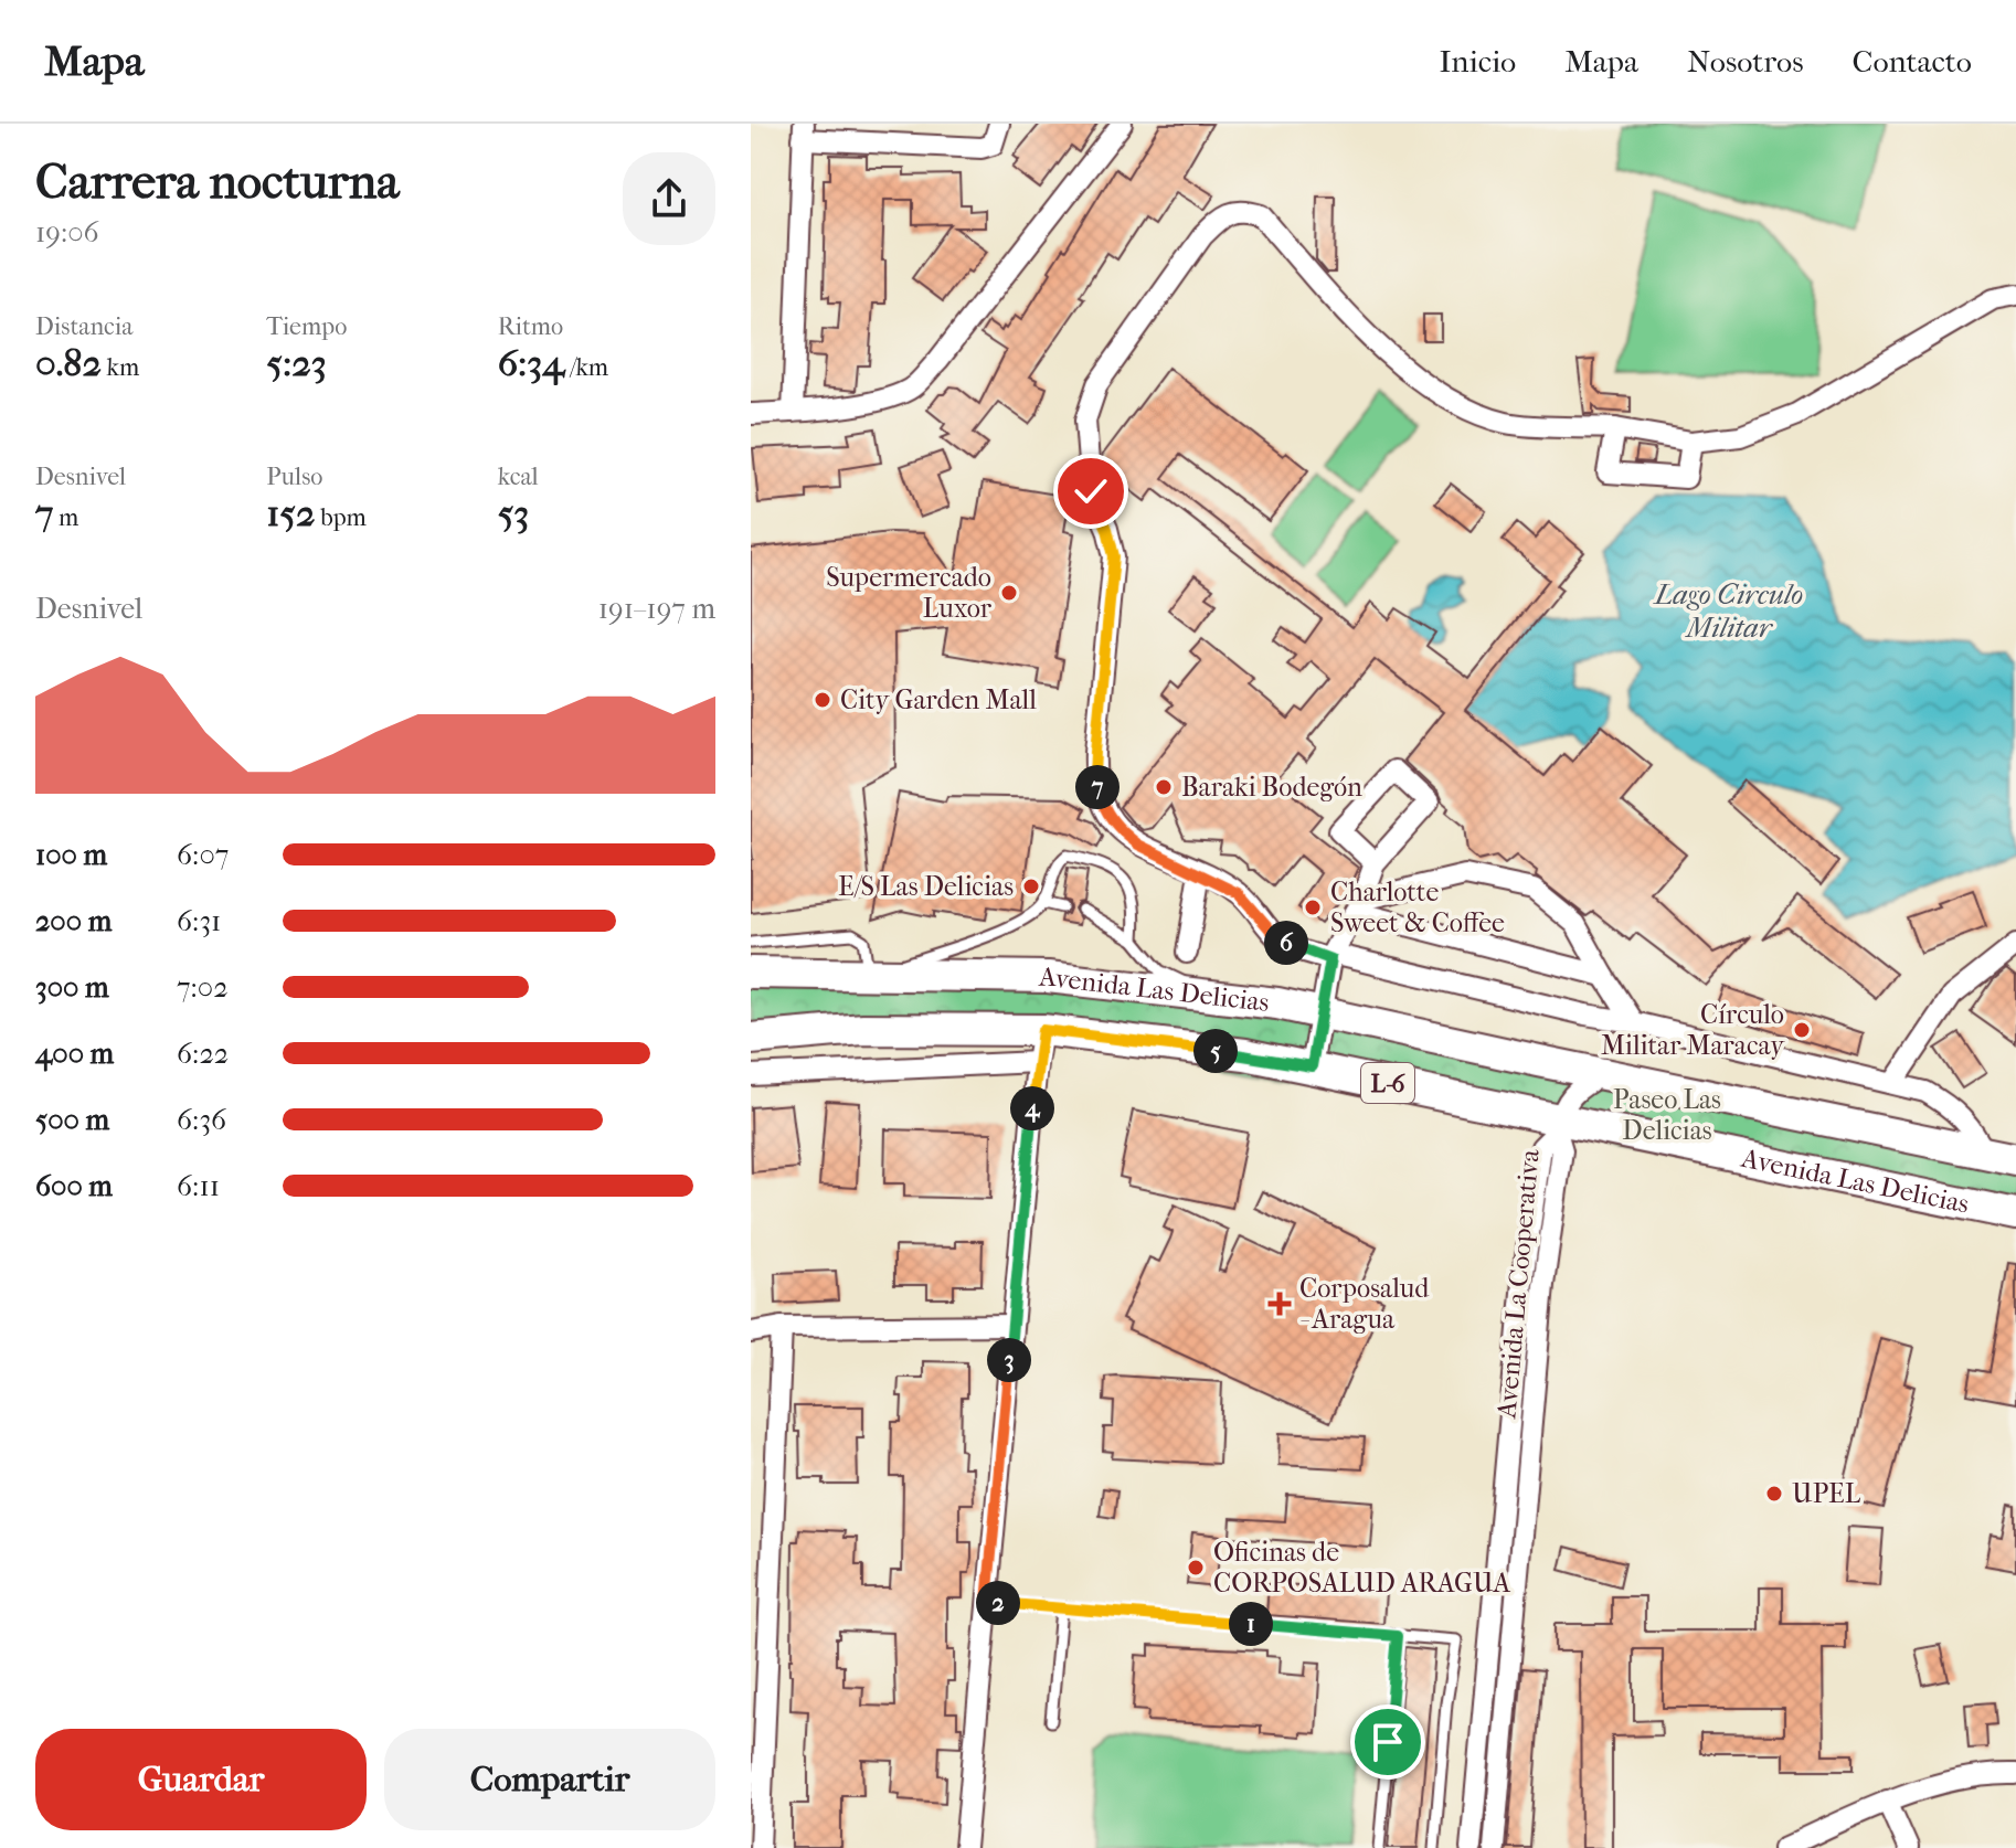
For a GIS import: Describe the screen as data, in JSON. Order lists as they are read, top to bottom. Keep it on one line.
{"streets":{"main road":["Avenida Las Delicias","L-6"],"street":["Avenida La Cooperativa"]},"crossings":[["Avenida Las Delicias","Avenida La Cooperativa"]],"water":["Lago Circulo Militar"],"parks":["Paseo Las Delicias"],"places":{"other":["Supermercado Luxor","City Garden Mall","Baraki Bodegón","E/S Las Delicias","Charlotte Sweet & Coffee","Círculo Militar Maracay","UPEL","Oficinas de CORPOSALUD ARAGUA"],"health":["Corposalud - Aragua"]},"page":{"header":"Mapa","nav":["Inicio","Mapa","Nosotros","Contacto"],"heading":["Carrera nocturna","19:06"],"stats":[["Distancia","0.82 km"],["Tiempo","5:23"],["Ritmo","6:34 /km"],["Desnivel","7 m"],["Pulso","152 bpm"],["kcal","53"]],"chart":["Desnivel","191–197 m"],"pins":["7","6","5","4","3","2","1"],"list":[{"name":"100 m","note":"6:07"},{"name":"200 m","note":"6:31"},{"name":"300 m","note":"7:02"},{"name":"400 m","note":"6:22"},{"name":"500 m","note":"6:36"},{"name":"600 m","note":"6:11"}],"buttons":["Guardar","Compartir"]}}
